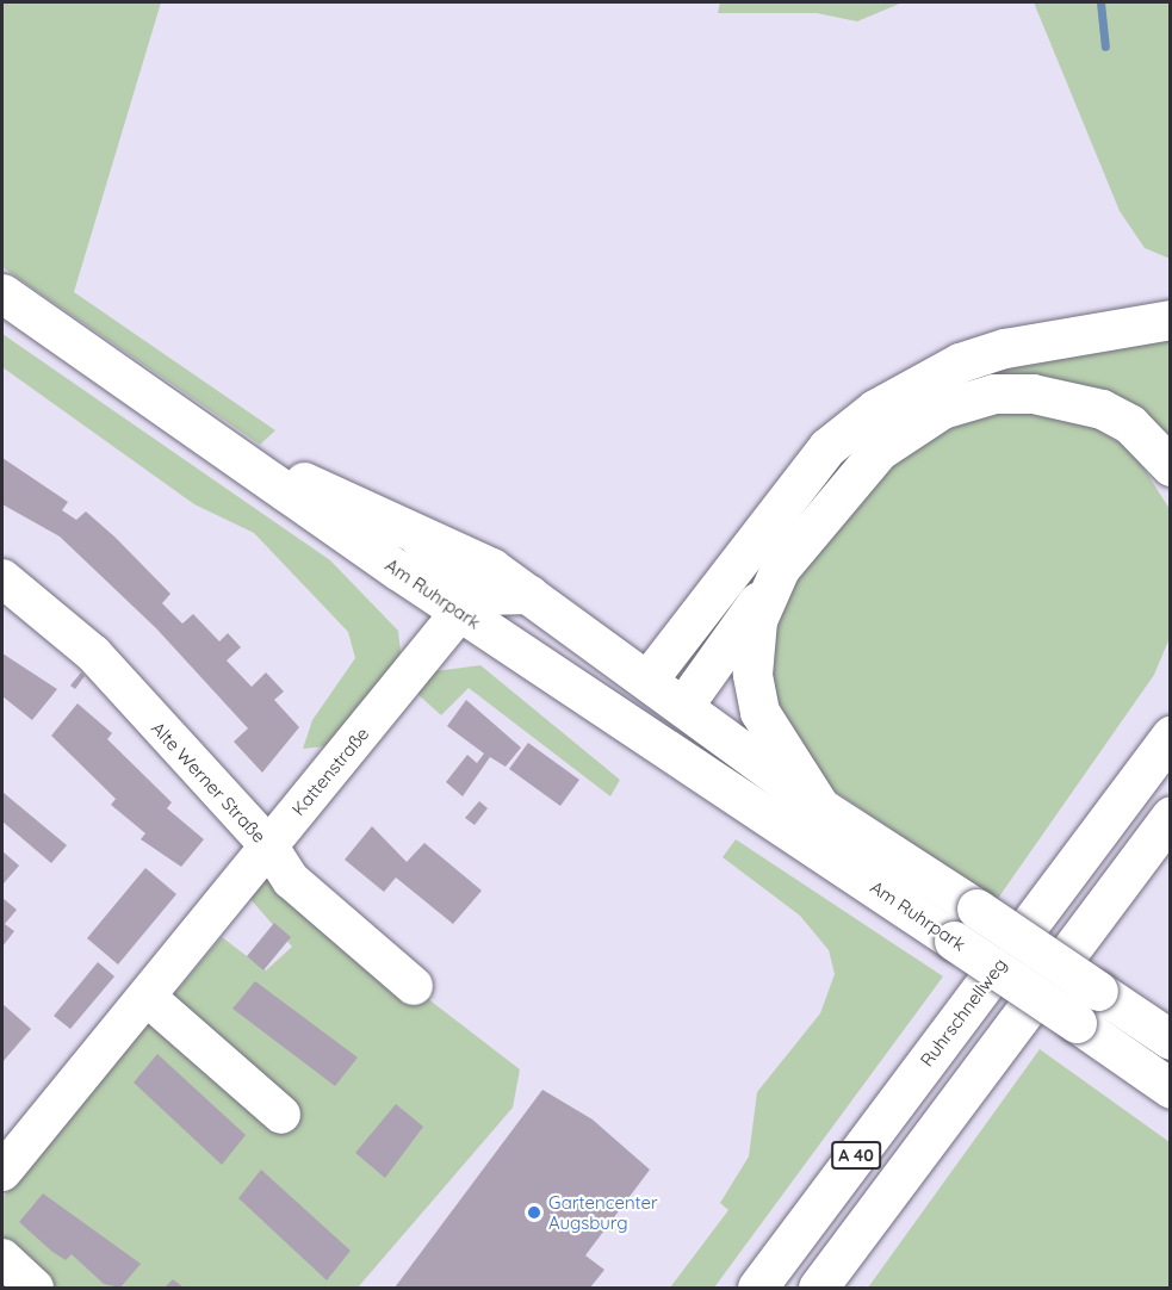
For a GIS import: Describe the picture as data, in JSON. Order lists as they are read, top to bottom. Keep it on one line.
{"streets":{"main road":["Am Ruhrpark","Ruhrschnellweg","A 40"],"street":["Kattenstraße","Alte Werner Straße"]},"crossings":[["Am Ruhrpark","Kattenstraße"],["Kattenstraße","Alte Werner Straße"]],"places":["Gartencenter Augsburg"]}
